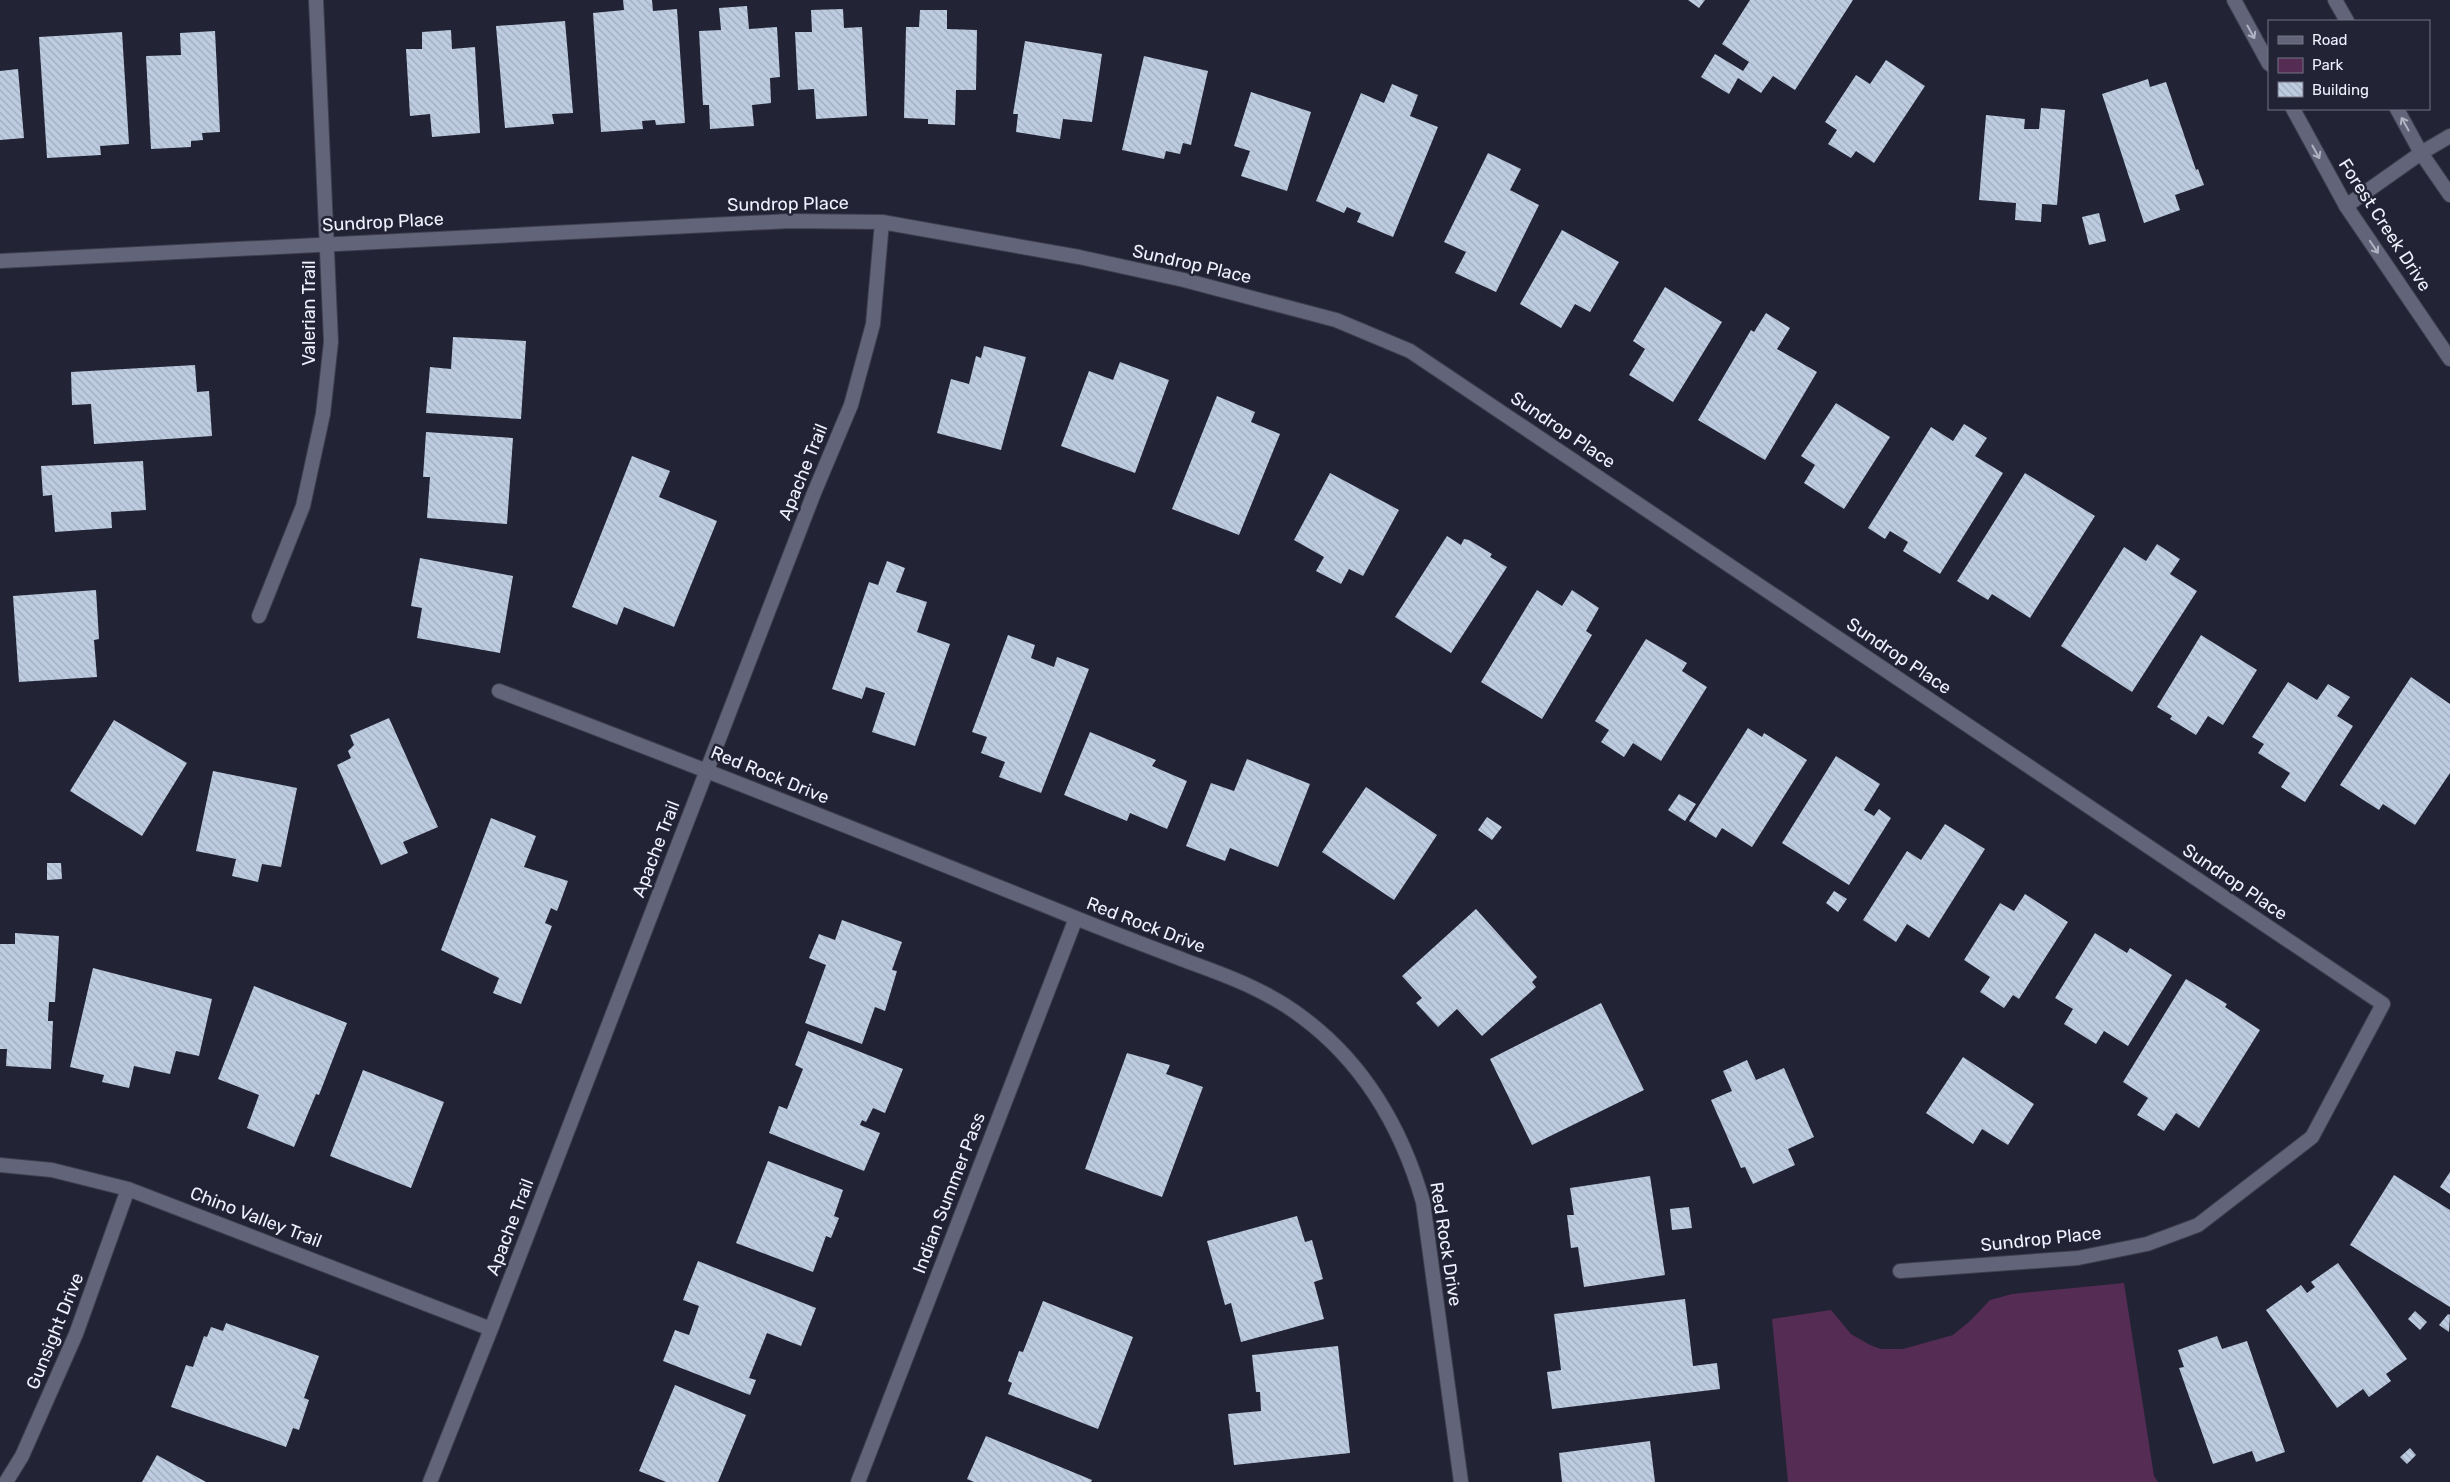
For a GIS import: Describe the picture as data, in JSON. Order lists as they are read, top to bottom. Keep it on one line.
{"streets":{"street":["Sundrop Place","Forest Creek Drive","Valerian Trail","Apache Trail","Red Rock Drive","Indian Summer Pass","Chino Valley Trail","Gunsight Drive"]},"crossings":[["Sundrop Place","Valerian Trail"],["Sundrop Place","Apache Trail"],["Apache Trail","Red Rock Drive"],["Apache Trail","Chino Valley Trail"],["Red Rock Drive","Indian Summer Pass"],["Chino Valley Trail","Gunsight Drive"]],"legend":["Road","Park","Building"]}
